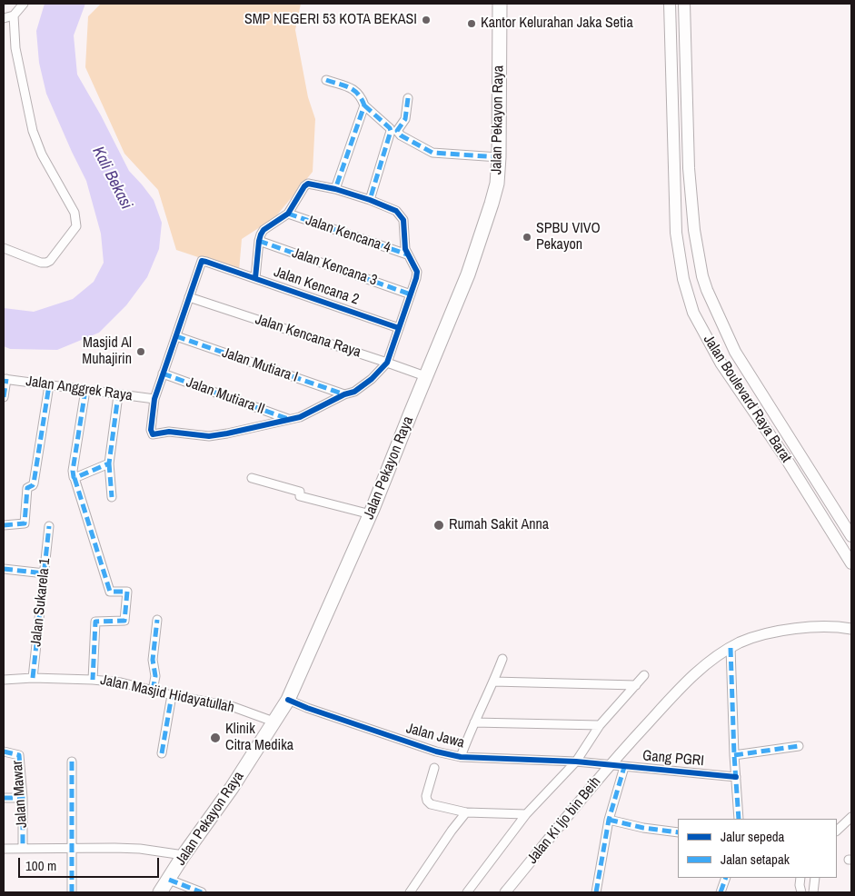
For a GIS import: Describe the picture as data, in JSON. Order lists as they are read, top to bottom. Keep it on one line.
{"streets":{"main road":["Jalan Pekayon Raya","Jalan Boulevard Raya Barat"],"street":["Jalan Kencana 4","Jalan Kencana 3","Jalan Kencana 2","Jalan Kencana Raya","Jalan Mutiara I","Jalan Anggrek Raya","Jalan Mutiara II","Jalan Sukarela 1","Jalan Masjid Hidayatullah","Jalan Jawa","Gang PGRI","Jalan Mawar","Jalan Ki Ijo bin Beih"]},"crossings":[["Jalan Pekayon Raya","Jalan Kencana Raya"],["Jalan Pekayon Raya","Jalan Masjid Hidayatullah"],["Jalan Pekayon Raya","Jalan Jawa"],["Jalan Kencana 2","Jalan Kencana Raya"],["Jalan Sukarela 1","Jalan Masjid Hidayatullah"],["Jalan Jawa","Gang PGRI"],["Jalan Jawa","Jalan Ki Ijo bin Beih"],["Gang PGRI","Jalan Ki Ijo bin Beih"]],"water":["Kali Bekasi"],"places":["SMP NEGERI 53 KOTA BEKASI","Kantor Kelurahan Jaka Setia","SPBU VIVO Pekayon","Masjid Al Muhajirin","Rumah Sakit Anna","Klinik Citra Medika"],"legend":["Jalur sepeda","Jalan setapak"],"scale_bar":"100 m"}
